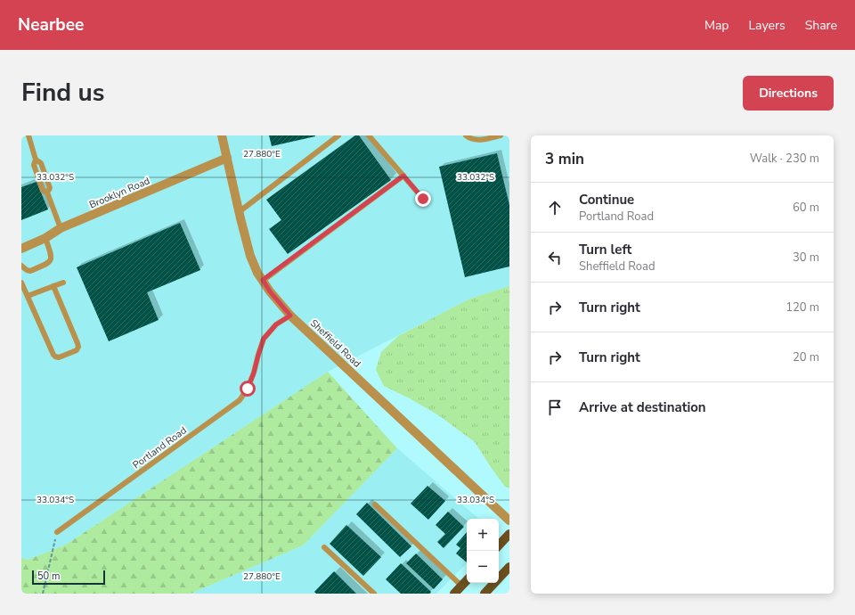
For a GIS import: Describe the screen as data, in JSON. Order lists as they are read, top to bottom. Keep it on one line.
{"streets":{"street":["Brooklyn Road","Sheffield Road"],"lane":["Portland Road"]},"crossings":[["Brooklyn Road","Sheffield Road"],["Sheffield Road","Portland Road"]],"scale_bar":"50 m","page":{"header":"Nearbee","nav":["Map","Layers","Share"],"title":"Find us","buttons":"Directions","heading":["3 min","Walk · 230 m"],"list":[["Continue","Portland Road","60 m"],["Turn left","Sheffield Road","30 m"],["Turn right","120 m"],["Turn right","20 m"],"Arrive at destination"],"map_buttons":["+","−"],"scale":"50 m"},"coordinates":["27.880°E","33.032°S","33.034°S"]}
